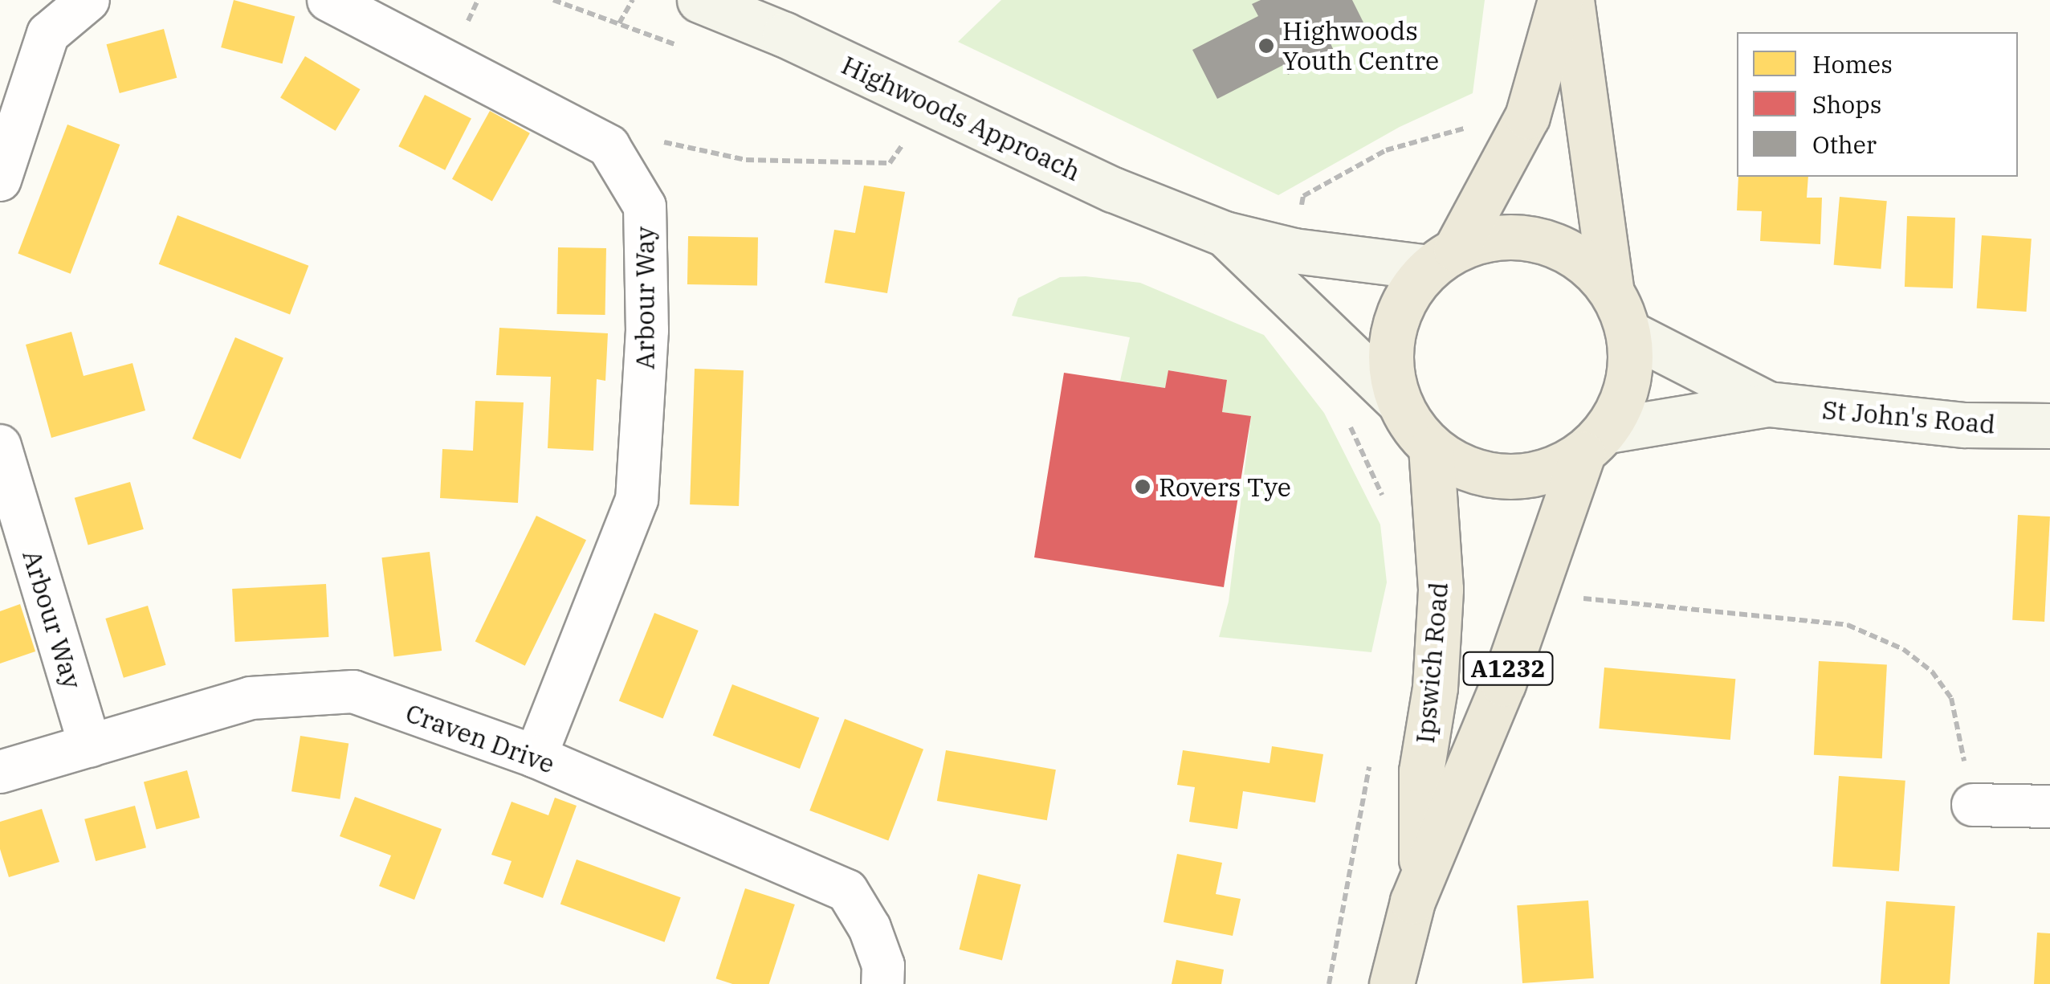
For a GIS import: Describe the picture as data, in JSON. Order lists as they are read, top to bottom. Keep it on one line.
{"streets":{"main road":["Ipswich Road","A1232"],"street":["Highwoods Approach","Arbour Way","St John's Road","Craven Drive"]},"crossings":[["Highwoods Approach","St John's Road"],["Highwoods Approach","Ipswich Road"],["Highwoods Approach","A1232"],["Arbour Way","Craven Drive"],["St John's Road","Ipswich Road"],["St John's Road","A1232"],["Ipswich Road","A1232"]],"places":["Highwoods Youth Centre","Rovers Tye"],"legend":["Homes","Shops","Other"]}
